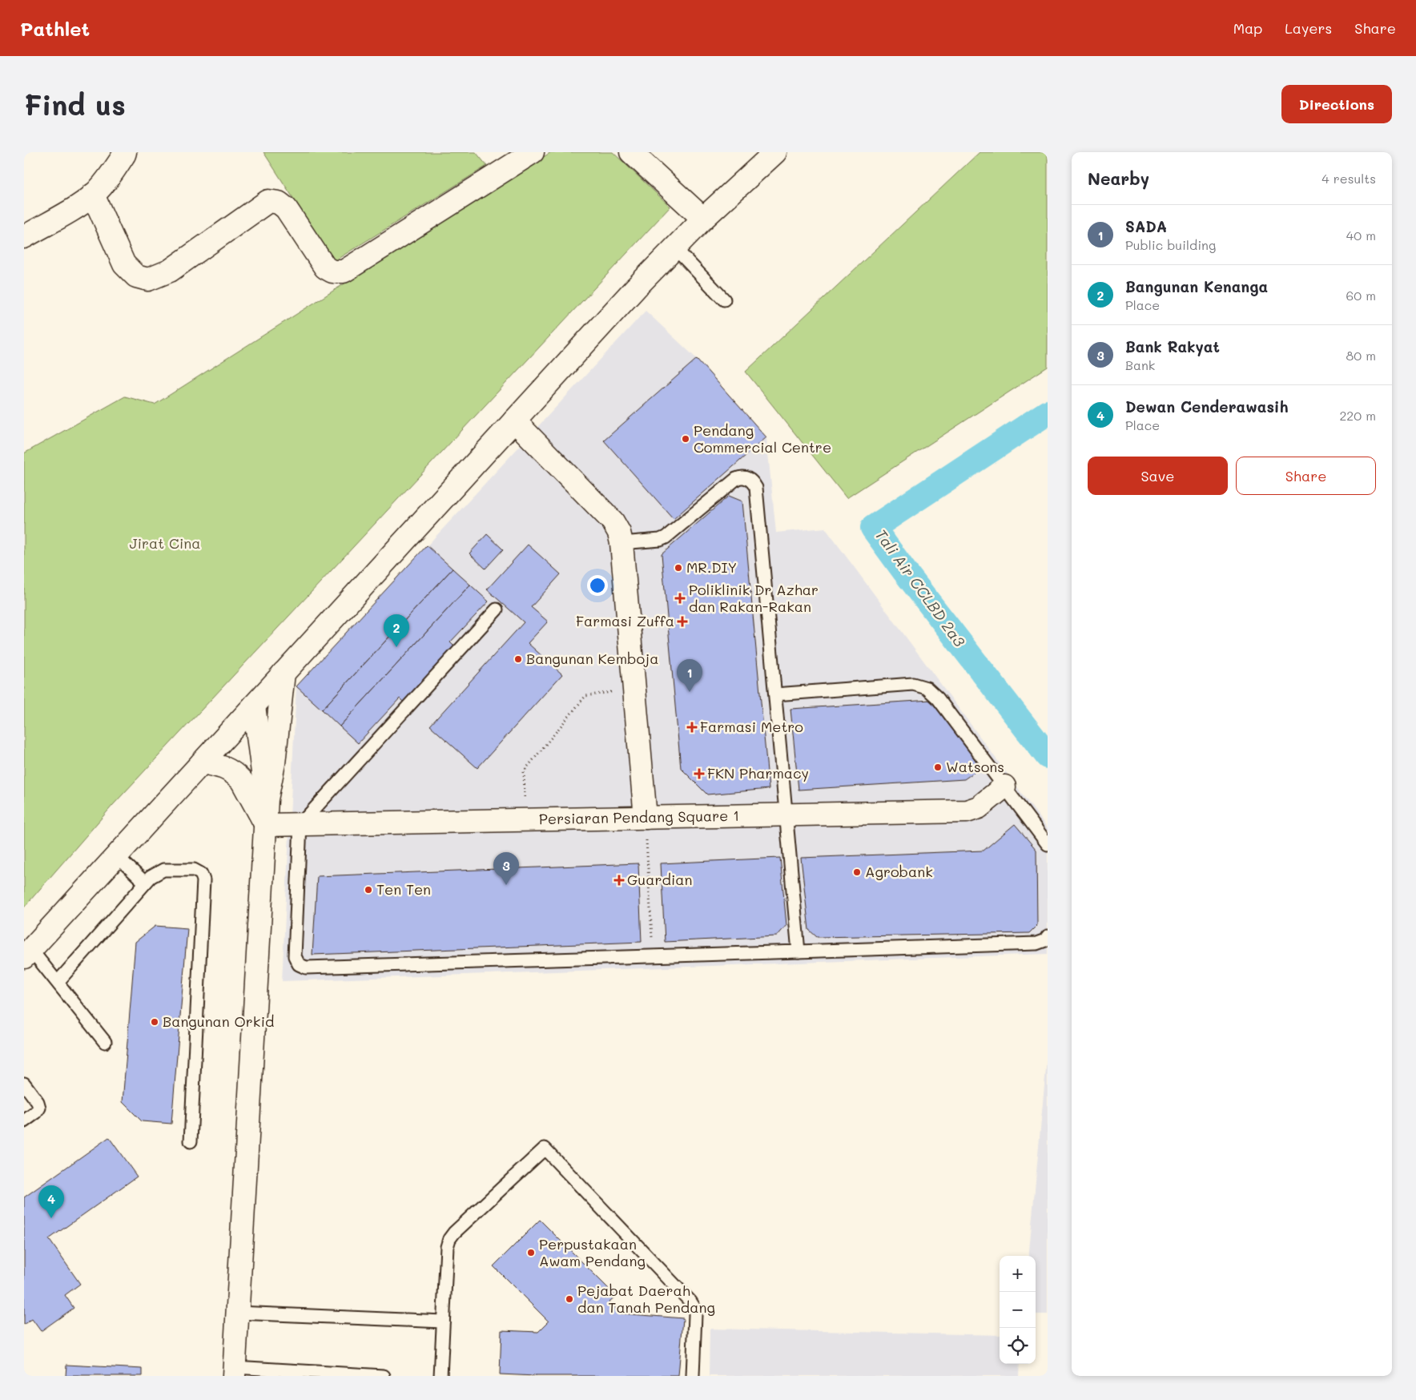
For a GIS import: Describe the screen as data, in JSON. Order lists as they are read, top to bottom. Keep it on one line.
{"streets":{"street":["Persiaran Pendang Square 1"]},"water":["Tali Air CCLBD 2a3"],"parks":["Jirat Cina"],"places":{"other":["Pendang Commercial Centre","MR.DIY","Bangunan Kemboja","Watsons","Agrobank","Ten Ten","Bangunan Orkid","Perpustakaan Awam Pendang","Pejabat Daerah dan Tanah Pendang"],"health":["Poliklinik Dr Azhar dan Rakan-Rakan","Farmasi Zuffa","Farmasi Metro","FKN Pharmacy","Guardian"]},"page":{"header":"Pathlet","nav":["Map","Layers","Share"],"buttons":["Directions",["Save","Share"]],"title":"Find us","heading":["Nearby","4 results"],"list":[{"mark":"1","name":"SADA","note":"Public building","value":"40 m"},{"mark":"2","name":"Bangunan Kenanga","note":"Place","value":"60 m"},{"mark":"3","name":"Bank Rakyat","note":"Bank","value":"80 m"},{"mark":"4","name":"Dewan Cenderawasih","note":"Place","value":"220 m"}],"pins":["2","1","3","4"],"map_buttons":["+","−"]}}
